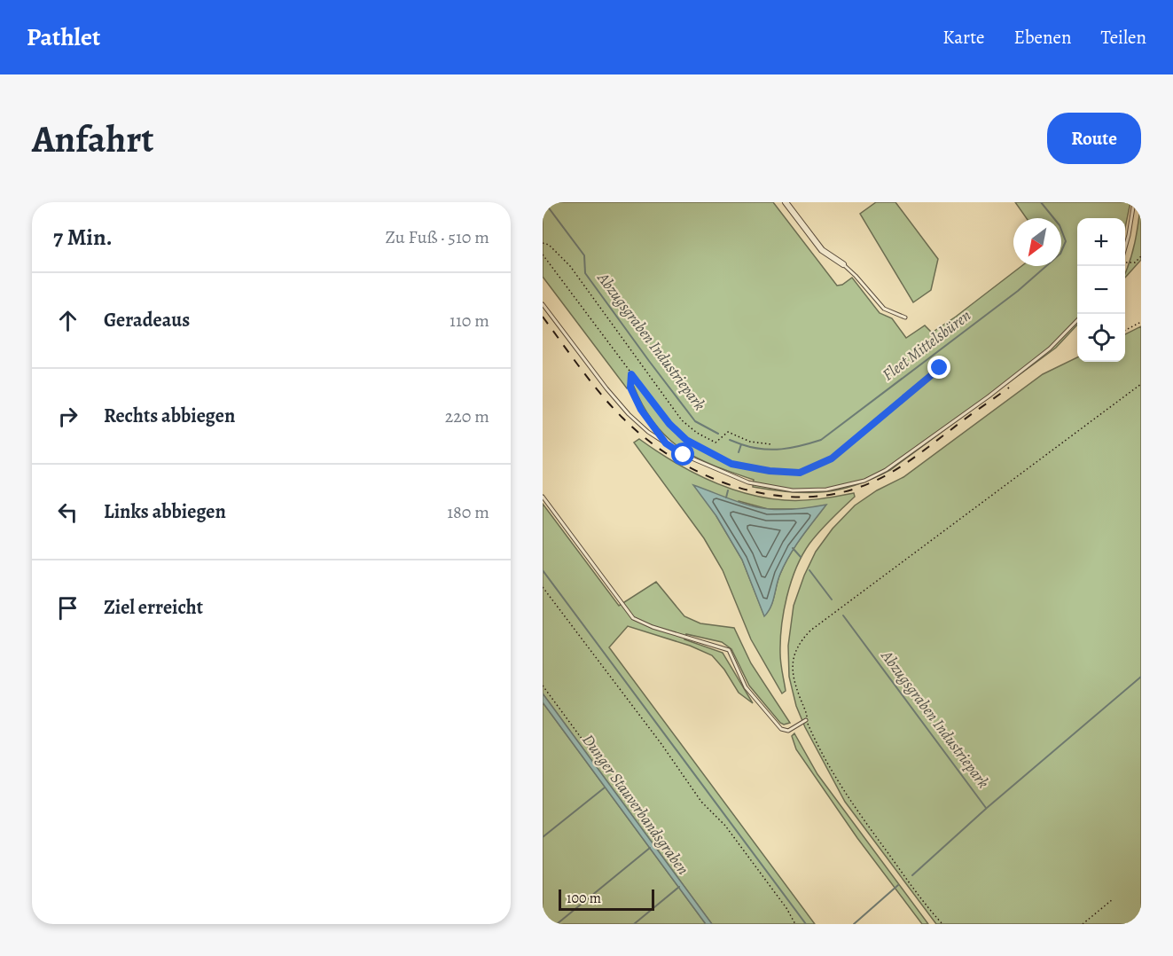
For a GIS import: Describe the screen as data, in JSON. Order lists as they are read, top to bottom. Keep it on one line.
{"water":["Abzugsgraben Industriepark","Fleet Mittelsbüren","Dunger Stauverbandsgraben"],"scale_bar":"100 m","north":"bottom left","page":{"header":"Pathlet","nav":["Karte","Ebenen","Teilen"],"buttons":"Route","title":"Anfahrt","heading":["7 Min.","Zu Fuß · 510 m"],"map_buttons":["+","−"],"list":[["Geradeaus","110 m"],["Rechts abbiegen","220 m"],["Links abbiegen","180 m"],"Ziel erreicht"],"scale":"100 m"}}
